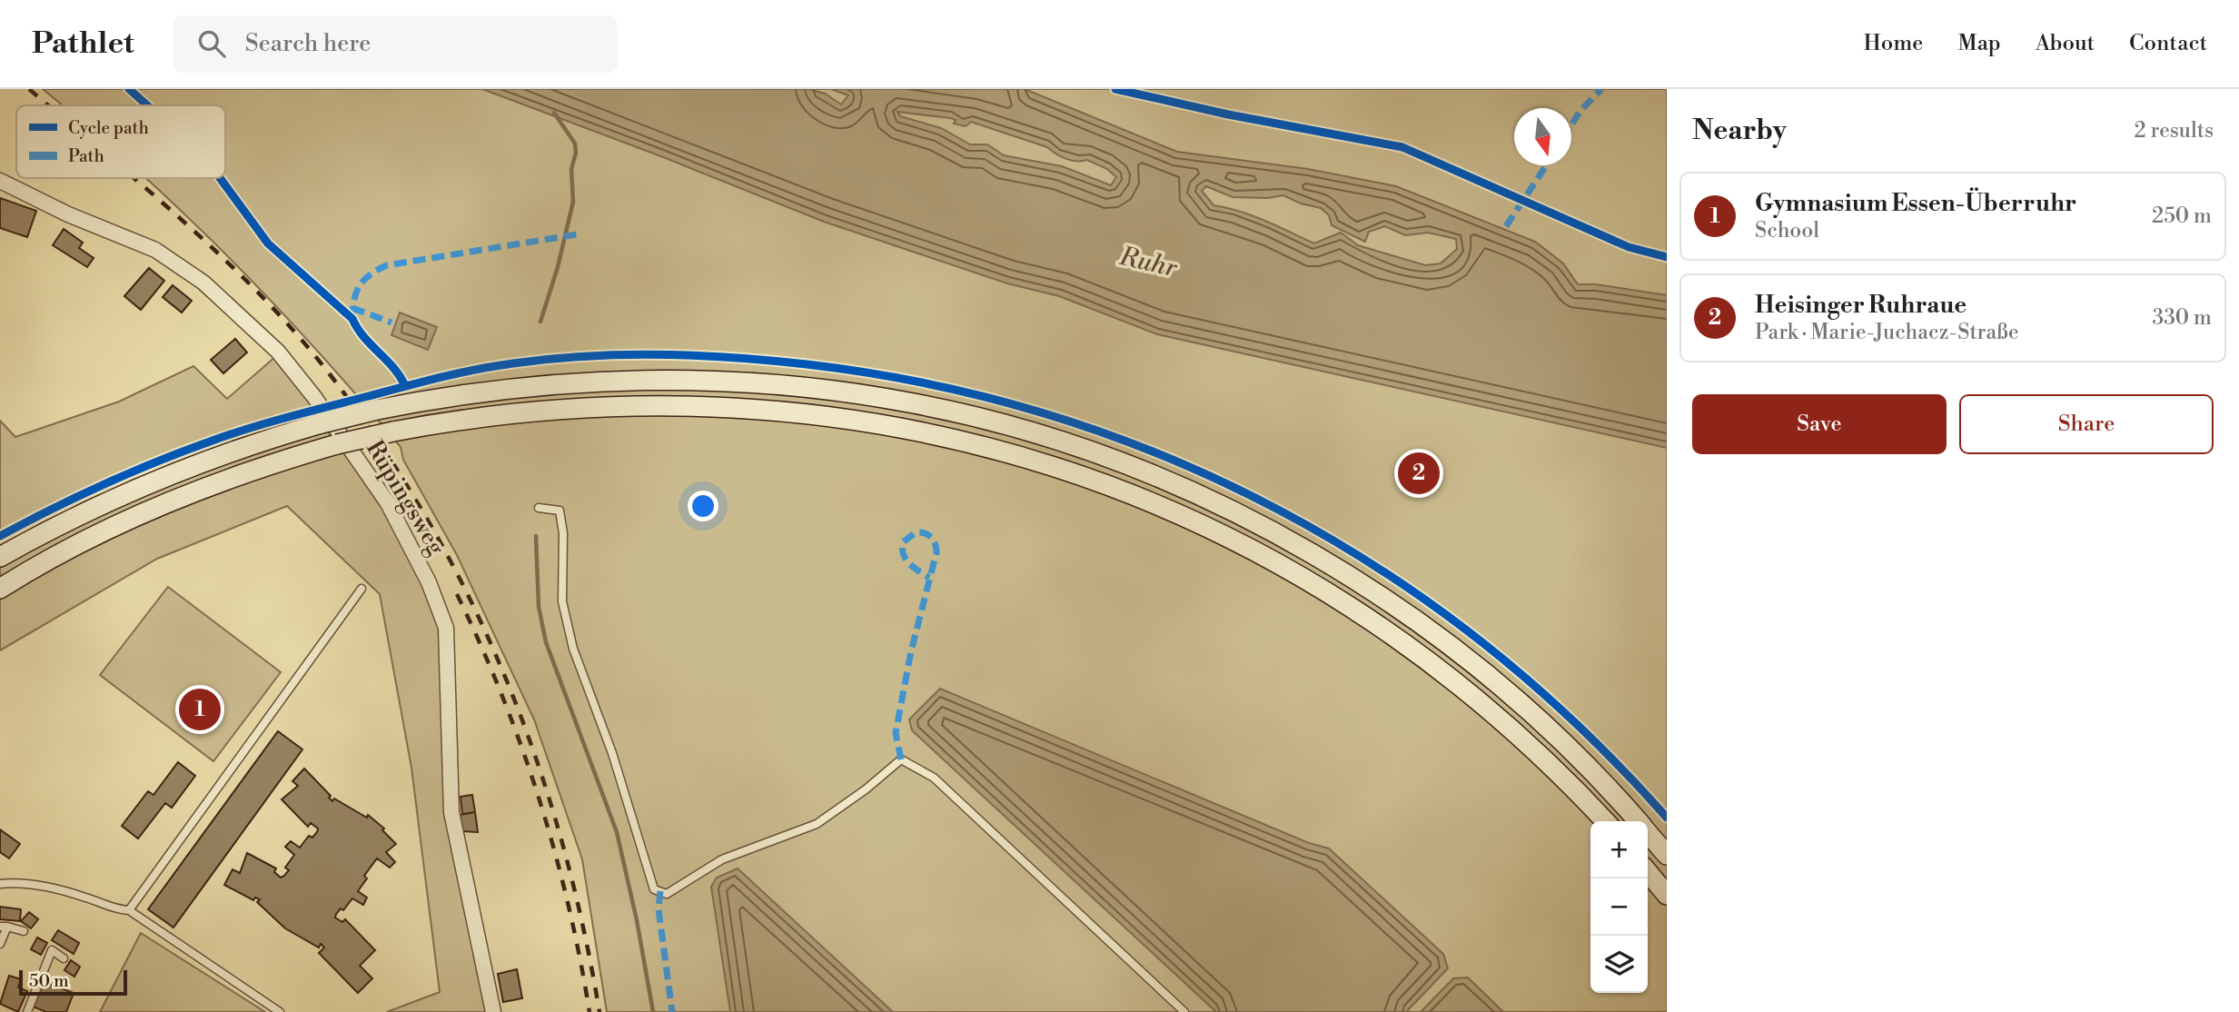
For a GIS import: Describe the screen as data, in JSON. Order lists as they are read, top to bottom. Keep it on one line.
{"streets":{"street":["Rüpingsweg"]},"water":["Ruhr"],"legend":["Cycle path","Path"],"scale_bar":"50 m","north":"bottom","page":{"header":"Pathlet","search":"Search here","nav":["Home","Map","About","Contact"],"heading":["Nearby","2 results"],"list":[{"mark":"1","name":"Gymnasium Essen-Überruhr","note":"School","value":"250 m"},{"mark":"2","name":"Heisinger Ruhraue","note":"Park · Marie-Juchacz-Straße","value":"330 m"}],"buttons":["Save","Share"],"pins":["2","1"],"map_buttons":["+","−"],"scale":"50 m"}}
